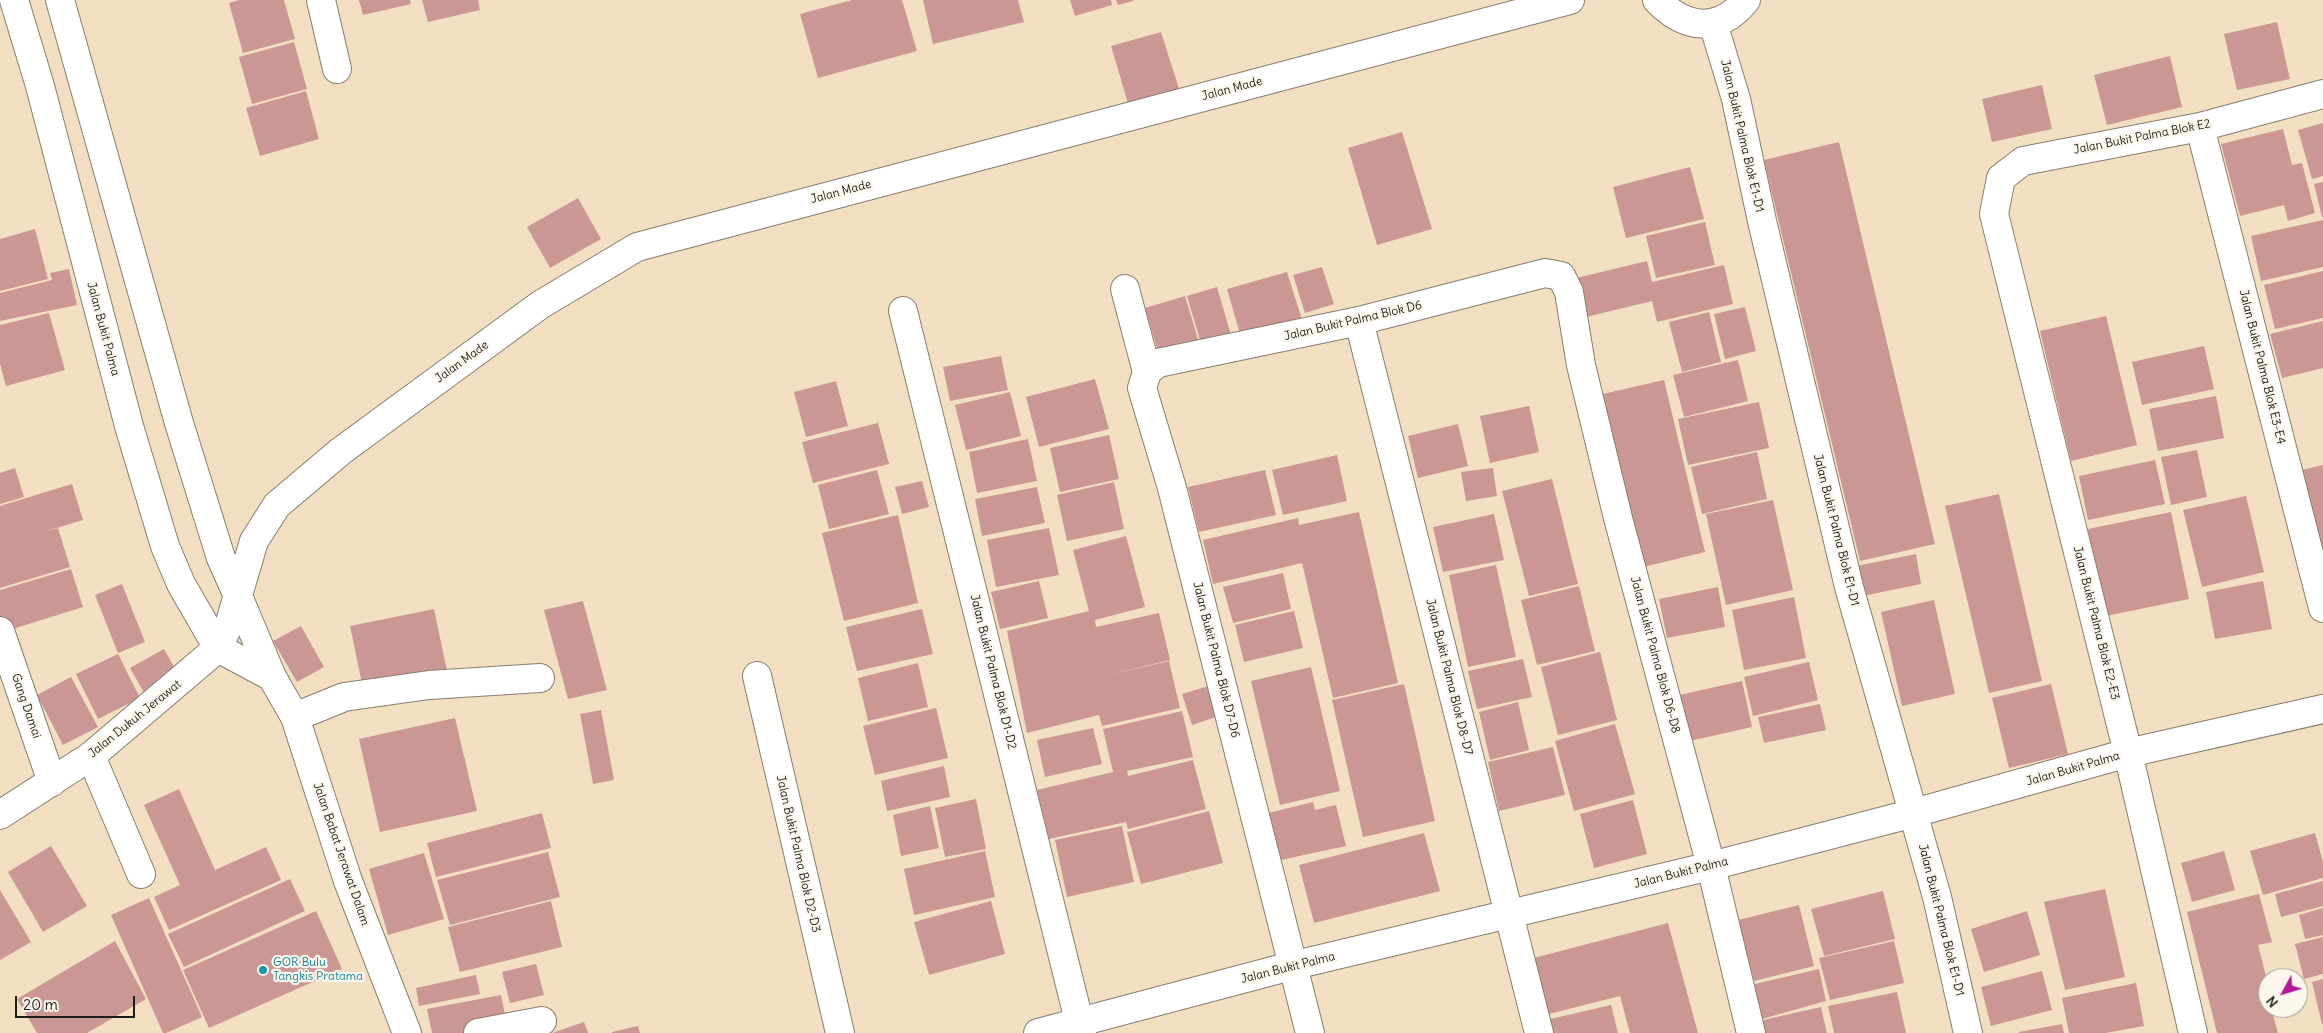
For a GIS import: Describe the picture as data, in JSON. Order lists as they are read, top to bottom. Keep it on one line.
{"streets":{"street":["Jalan Made","Jalan Bukit Palma Blok E1-D1","Jalan Bukit Palma Blok E2","Jalan Bukit Palma Blok D6","Jalan Bukit Palma","Jalan Bukit Palma Blok E3-E4","Jalan Bukit Palma Blok E2-E3","Jalan Bukit Palma Blok D6-D8","Jalan Bukit Palma Blok D7-D6","Jalan Bukit Palma Blok D1-D2","Jalan Bukit Palma Blok D8-D7","Gang Damai","Jalan Dukuh Jerawat","Jalan Babat Jerawat Dalam","Jalan Bukit Palma Blok D2-D3"]},"crossings":[["Jalan Made","Jalan Dukuh Jerawat"],["Jalan Made","Jalan Babat Jerawat Dalam"],["Jalan Bukit Palma Blok E1-D1","Jalan Bukit Palma"],["Jalan Bukit Palma Blok E2","Jalan Bukit Palma Blok E3-E4"],["Jalan Bukit Palma Blok E2","Jalan Bukit Palma Blok E2-E3"],["Jalan Bukit Palma Blok D6","Jalan Bukit Palma Blok D6-D8"],["Jalan Bukit Palma Blok D6","Jalan Bukit Palma Blok D7-D6"],["Jalan Bukit Palma Blok D6","Jalan Bukit Palma Blok D8-D7"],["Jalan Bukit Palma","Jalan Bukit Palma Blok E2-E3"],["Jalan Bukit Palma","Jalan Bukit Palma Blok D6-D8"],["Jalan Bukit Palma","Jalan Bukit Palma Blok D7-D6"],["Jalan Bukit Palma","Jalan Bukit Palma Blok D1-D2"],["Jalan Bukit Palma","Jalan Bukit Palma Blok D8-D7"],["Jalan Bukit Palma","Jalan Dukuh Jerawat"],["Gang Damai","Jalan Dukuh Jerawat"],["Jalan Dukuh Jerawat","Jalan Babat Jerawat Dalam"]],"places":["GOR Bulu Tangkis Pratama"],"scale_bar":"20 m","north":"bottom left"}
